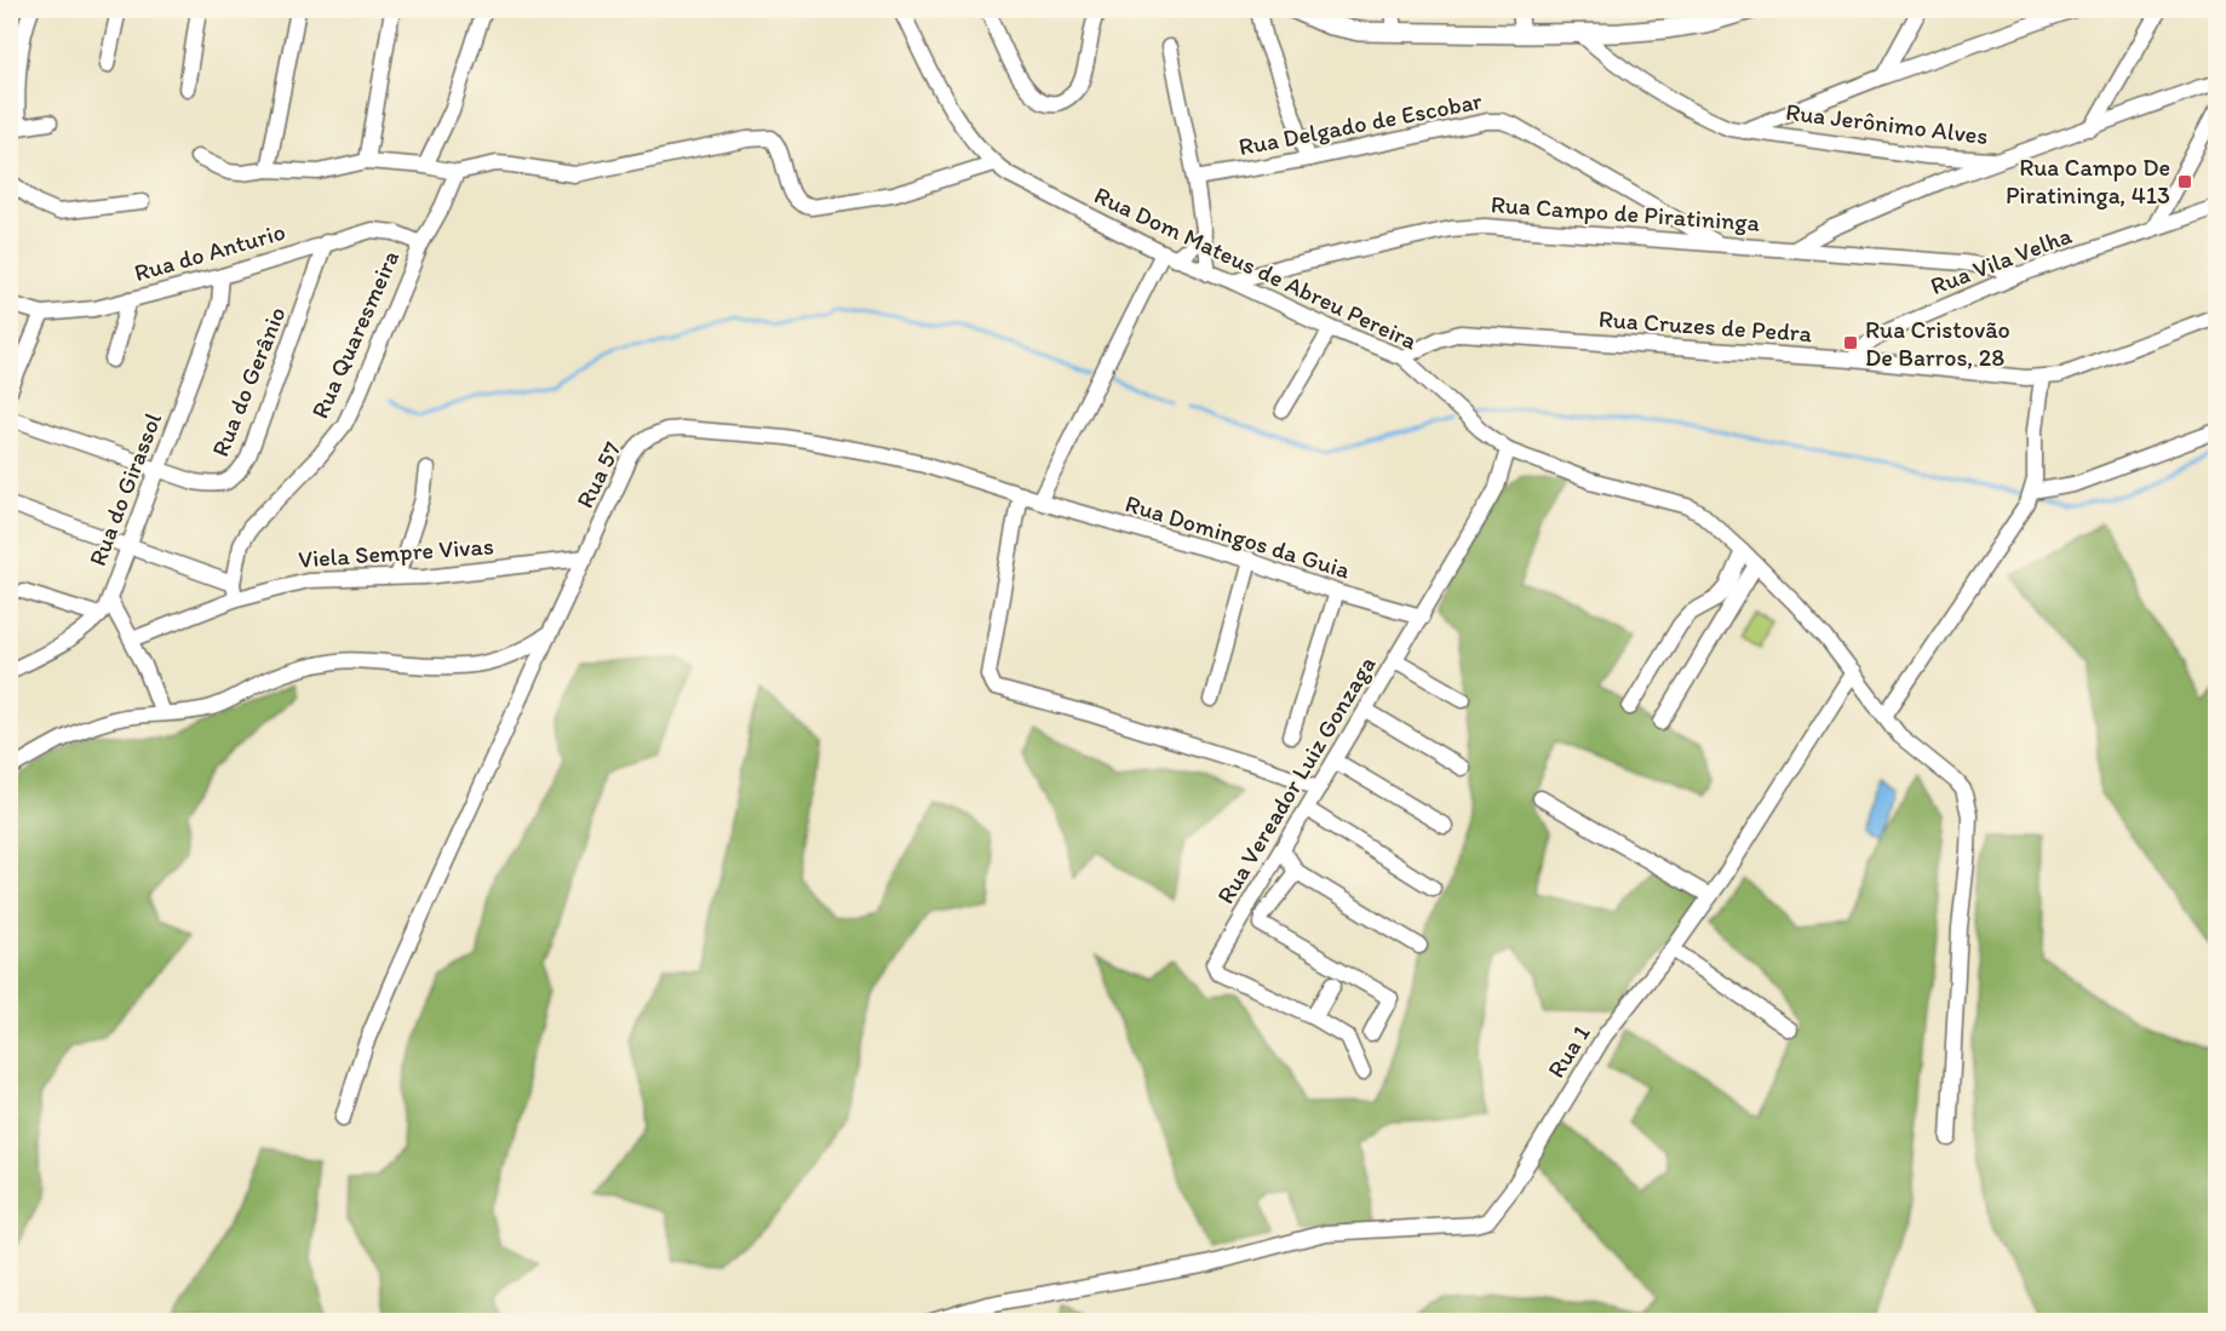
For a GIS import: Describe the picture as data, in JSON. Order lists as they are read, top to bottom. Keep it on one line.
{"streets":{"street":["Rua Delgado de Escobar","Rua Jerônimo Alves","Rua Campo de Piratininga","Rua do Anturio","Rua Vila Velha","Rua Dom Mateus de Abreu Pereira","Rua Cruzes de Pedra","Rua Quaresmeira","Rua do Gerânio","Rua 57","Rua do Girassol","Rua Domingos da Guia","Viela Sempre Vivas","Rua Vereador Luiz Gonzaga","Rua 1"]},"crossings":[["Rua Delgado de Escobar","Rua Campo de Piratininga"],["Rua Campo de Piratininga","Rua Vila Velha"],["Rua Campo de Piratininga","Rua Dom Mateus de Abreu Pereira"],["Rua do Anturio","Rua Quaresmeira"],["Rua do Anturio","Rua do Gerânio"],["Rua do Anturio","Rua do Girassol"],["Rua Vila Velha","Rua Cruzes de Pedra"],["Rua Dom Mateus de Abreu Pereira","Rua Cruzes de Pedra"],["Rua Dom Mateus de Abreu Pereira","Rua Vereador Luiz Gonzaga"],["Rua Dom Mateus de Abreu Pereira","Rua 1"],["Rua Quaresmeira","Viela Sempre Vivas"],["Rua do Gerânio","Rua do Girassol"],["Rua 57","Rua Domingos da Guia"],["Rua 57","Viela Sempre Vivas"],["Rua do Girassol","Viela Sempre Vivas"],["Rua Domingos da Guia","Rua Vereador Luiz Gonzaga"]],"places":{"transit":["Rua Campo De Piratininga, 413","Rua Cristovão De Barros, 28"]}}
